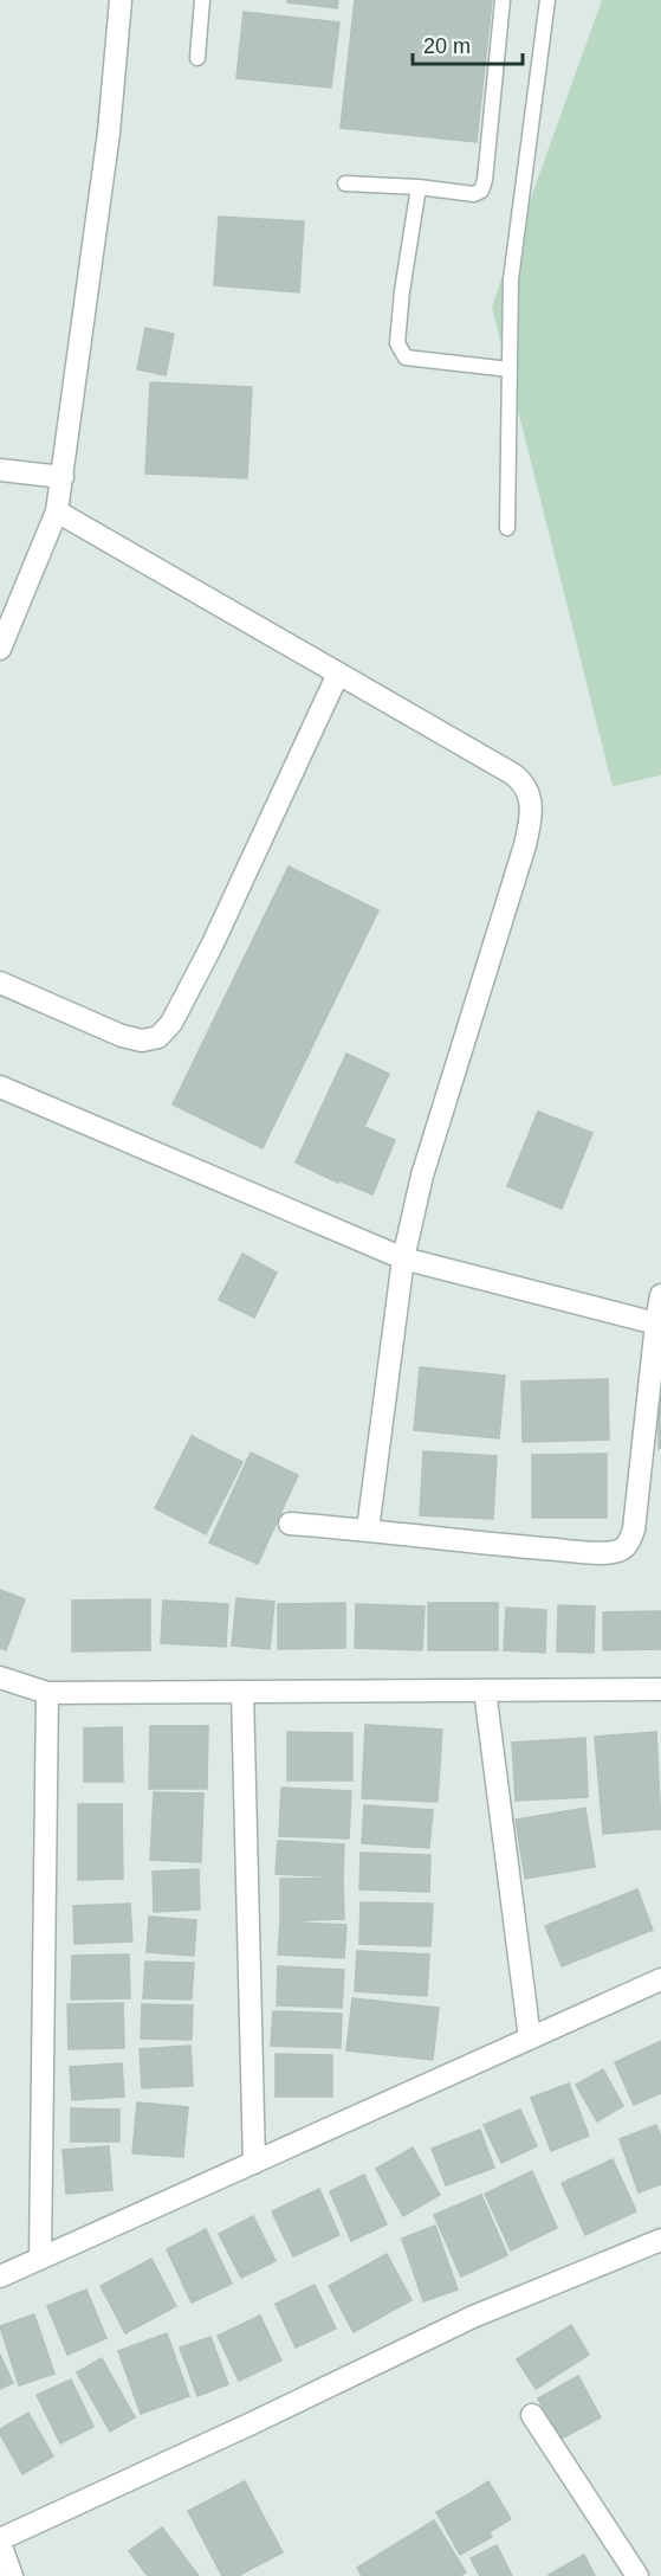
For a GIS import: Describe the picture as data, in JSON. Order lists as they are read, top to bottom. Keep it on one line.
{"scale_bar":"20 m"}
